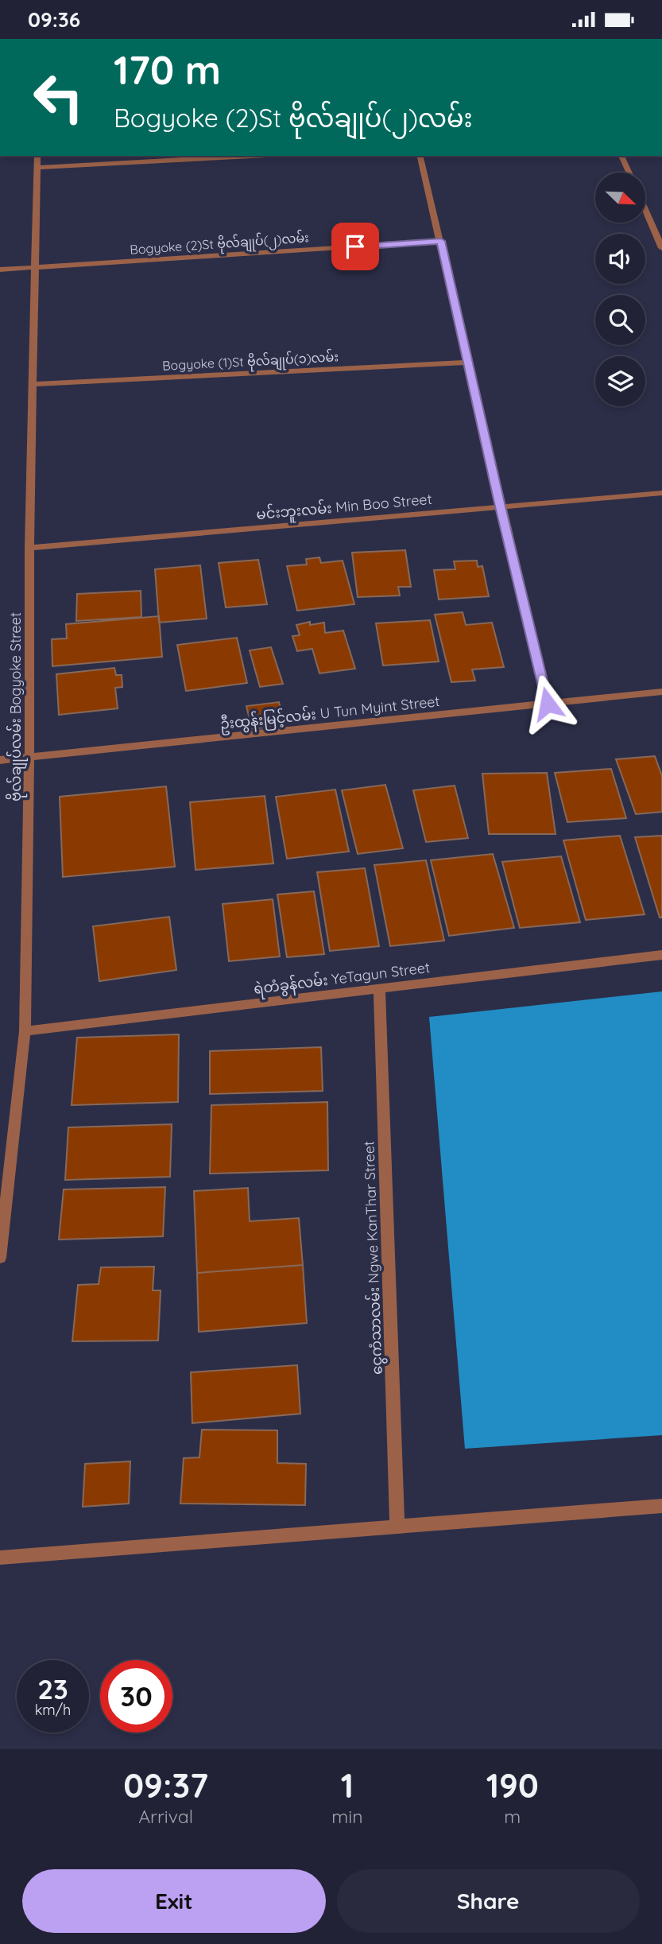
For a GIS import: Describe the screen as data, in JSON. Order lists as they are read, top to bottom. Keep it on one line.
{"streets":{"street":["Bogyoke (2)St ဗိုလ်ချုပ်(၂)လမ်း","Bogyoke (1)St ဗိုလ်ချုပ်(၁)လမ်း","မင်းဘူးလမ်း Min Boo Street","ဗိုလ်ချုပ်လမ်း Bogyoke Street","ဦးထွန်းမြင့်လမ်း U Tun Myint Street","ရဲတံခွန်လမ်း YeTagun Street","ငွေကံသာလမ်း Ngwe KanThar Street"]},"crossings":[["Bogyoke (2)St ဗိုလ်ချုပ်(၂)လမ်း","ဗိုလ်ချုပ်လမ်း Bogyoke Street"],["Bogyoke (1)St ဗိုလ်ချုပ်(၁)လမ်း","ဗိုလ်ချုပ်လမ်း Bogyoke Street"],["မင်းဘူးလမ်း Min Boo Street","ဗိုလ်ချုပ်လမ်း Bogyoke Street"],["ဗိုလ်ချုပ်လမ်း Bogyoke Street","ဦးထွန်းမြင့်လမ်း U Tun Myint Street"],["ဗိုလ်ချုပ်လမ်း Bogyoke Street","ရဲတံခွန်လမ်း YeTagun Street"],["ရဲတံခွန်လမ်း YeTagun Street","ငွေကံသာလမ်း Ngwe KanThar Street"]],"north":"bottom right","page":{"status":"09:36","turn":["170 m","Bogyoke (2)St ဗိုလ်ချုပ်(၂)လမ်း"],"speed":"23 km/h","limit":"30","eta":["09:37","Arrival","1","min","190","m"],"buttons":["Exit","Share"]}}
